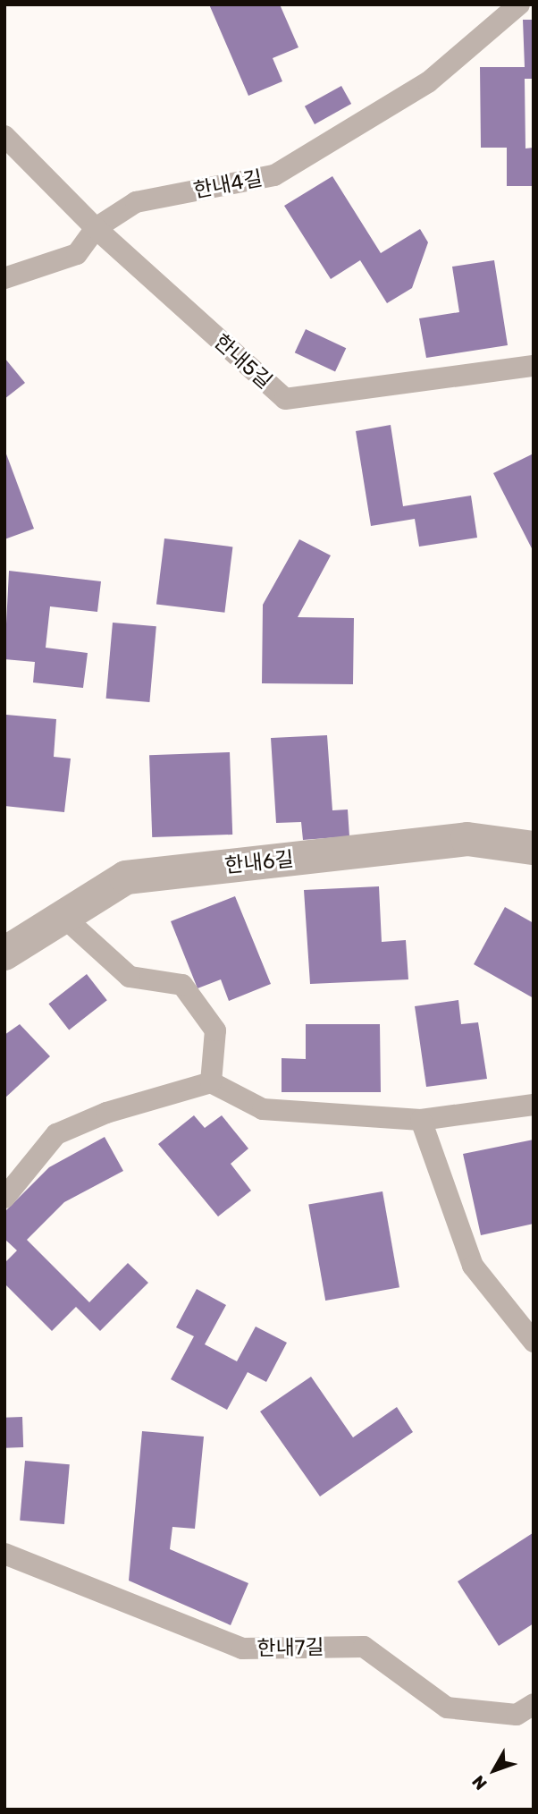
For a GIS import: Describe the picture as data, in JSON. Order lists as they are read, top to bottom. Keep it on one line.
{"streets":{"street":["한내6길"],"lane":["한내4길","한내5길","한내7길"]},"crossings":[["한내4길","한내5길"]],"north":"bottom left"}
